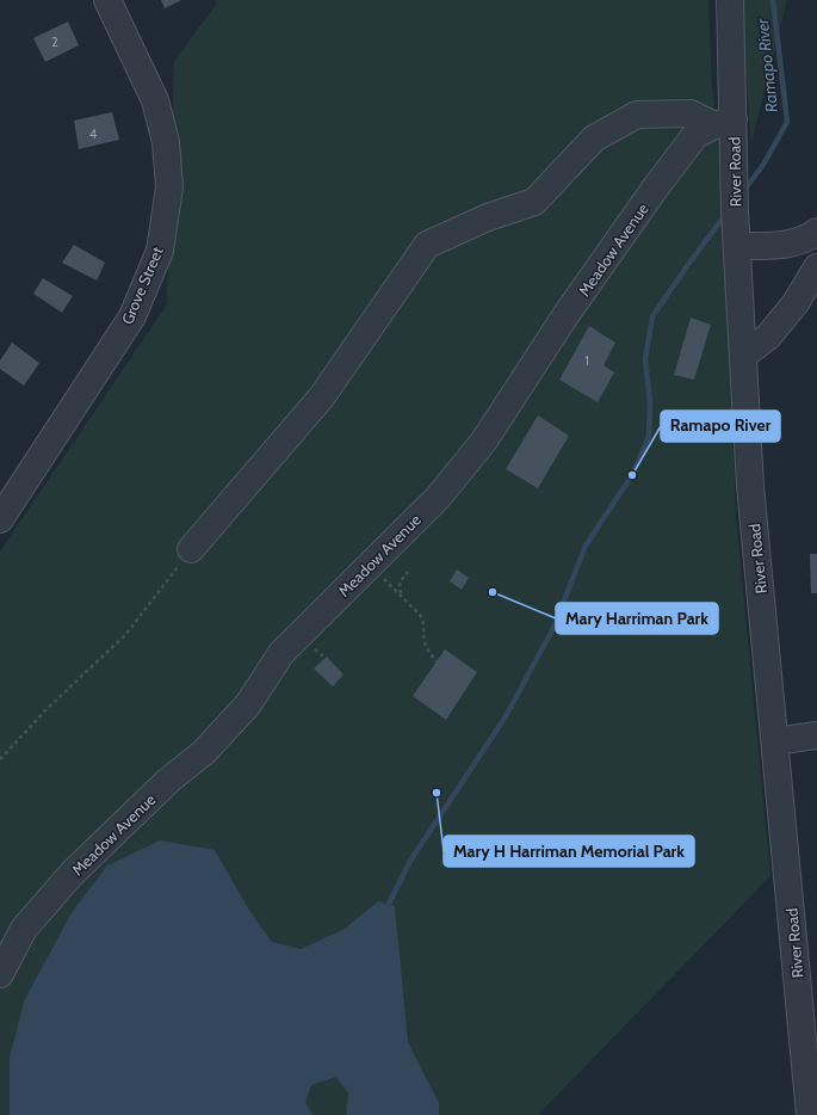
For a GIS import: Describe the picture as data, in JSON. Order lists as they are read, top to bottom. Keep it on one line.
{"streets":{"street":["River Road","Meadow Avenue","Grove Street"]},"crossings":[["River Road","Meadow Avenue"]],"water":["Ramapo River"],"places":["Ramapo River","Mary Harriman Park","Mary H Harriman Memorial Park"],"house_numbers":["2","4","1"]}
